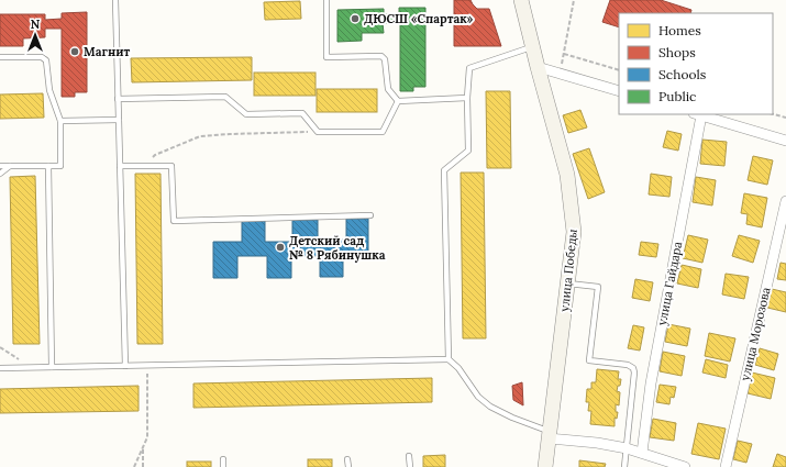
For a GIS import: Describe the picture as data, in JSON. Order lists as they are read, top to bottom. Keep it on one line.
{"streets":{"street":["улица Победы","улица Гайдара","улица Морозова"]},"places":["ДЮСШ «Спартак»","Магнит","Детский сад № 8 Рябинушка"],"legend":["Homes","Shops","Schools","Public"],"north":"top"}
